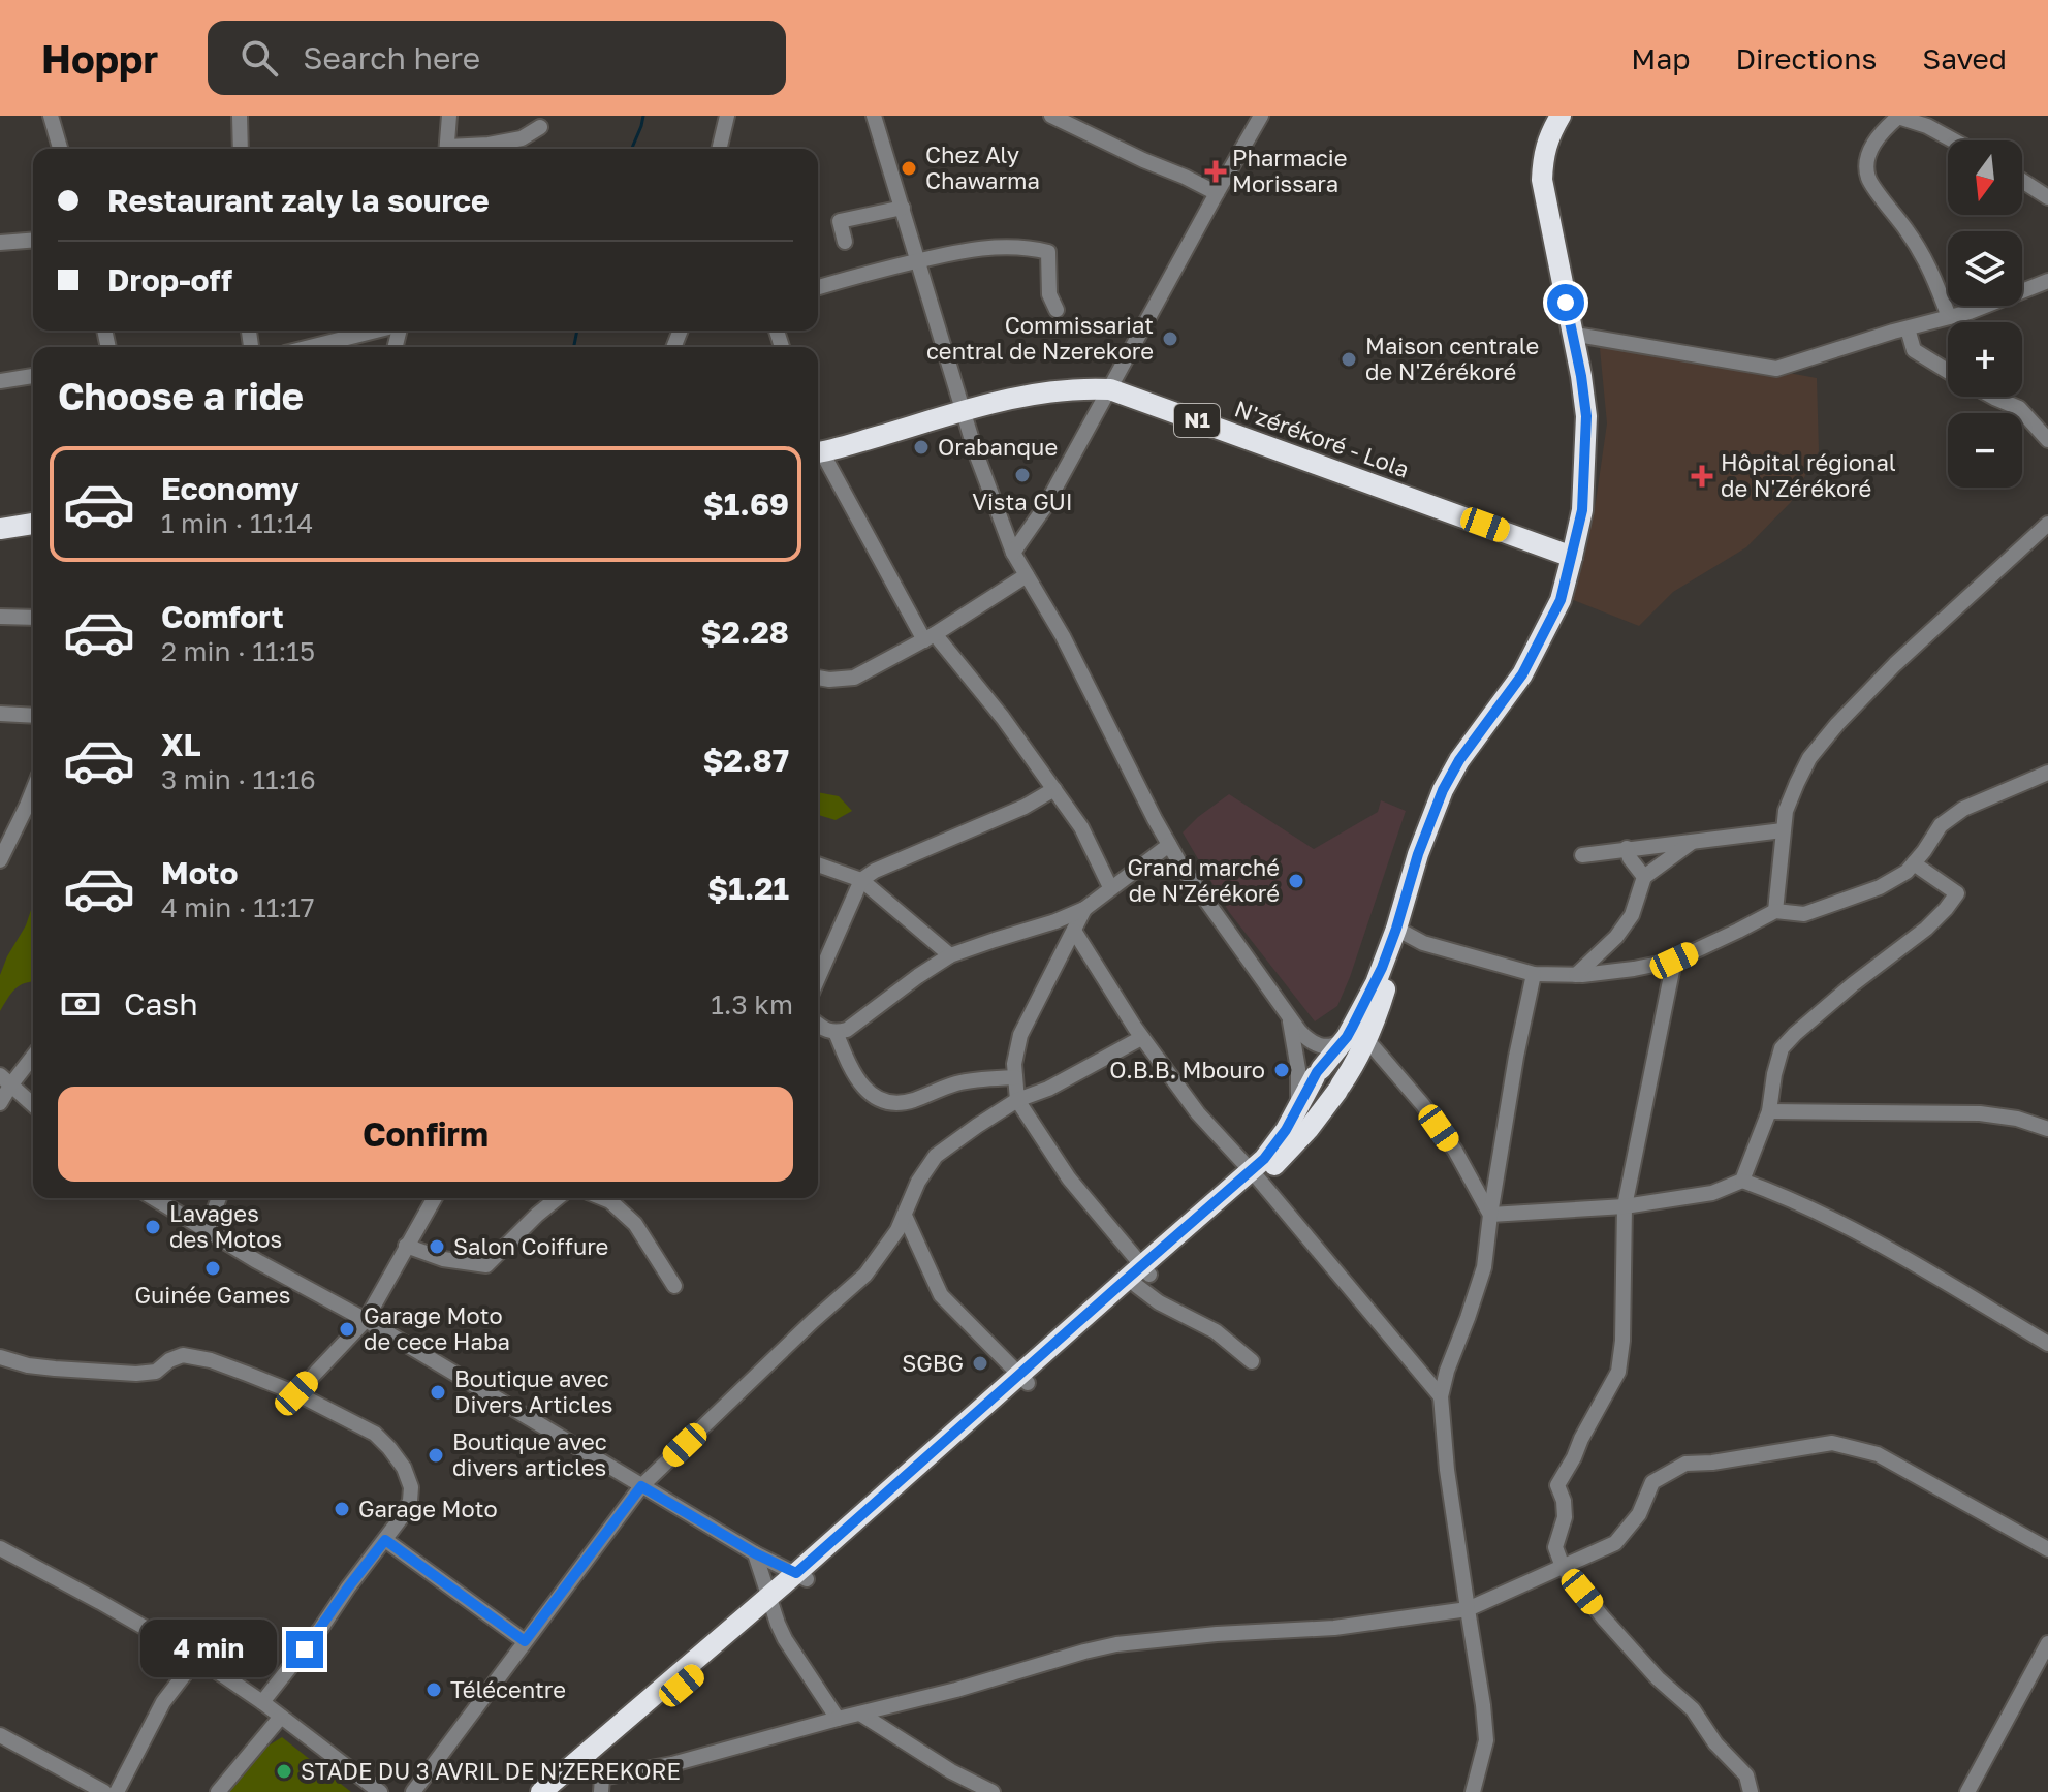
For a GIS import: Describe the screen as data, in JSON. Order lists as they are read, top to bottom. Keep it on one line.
{"streets":{"highway":["N1","N'zérékoré - Lola"]},"places":{"other":["Chez Aly Chawarma","Commissariat central de Nzerekore","Maison centrale de N'Zérékoré","Orabanque","Vista GUI","Grand marché de N'Zérékoré","O.B.B. Mbouro","Lavages des Motos","Salon Coiffure","Guinée Games","Garage Moto de cece Haba","SGBG","Boutique avec Divers Articles","Boutique avec divers articles","Garage Moto","Télécentre","STADE DU 3 AVRIL DE N'ZEREKORE"],"health":["Pharmacie Morissara","Hôpital régional de N'Zérékoré"]},"north":"bottom","page":{"header":"Hoppr","search":"Search here","nav":["Map","Directions","Saved"],"map_buttons":["+","−"],"banner":["Restaurant zaly la source","Drop-off"],"heading":"Choose a ride","list":[{"name":"Economy","note":"1 min · 11:14","value":"$1.69"},{"name":"Comfort","note":"2 min · 11:15","value":"$2.28"},{"name":"XL","note":"3 min · 11:16","value":"$2.87"},{"name":"Moto","note":"4 min · 11:17","value":"$1.21"}],"pay":["Cash","1.3 km"],"buttons":"Confirm","bubble":"4 min"}}
